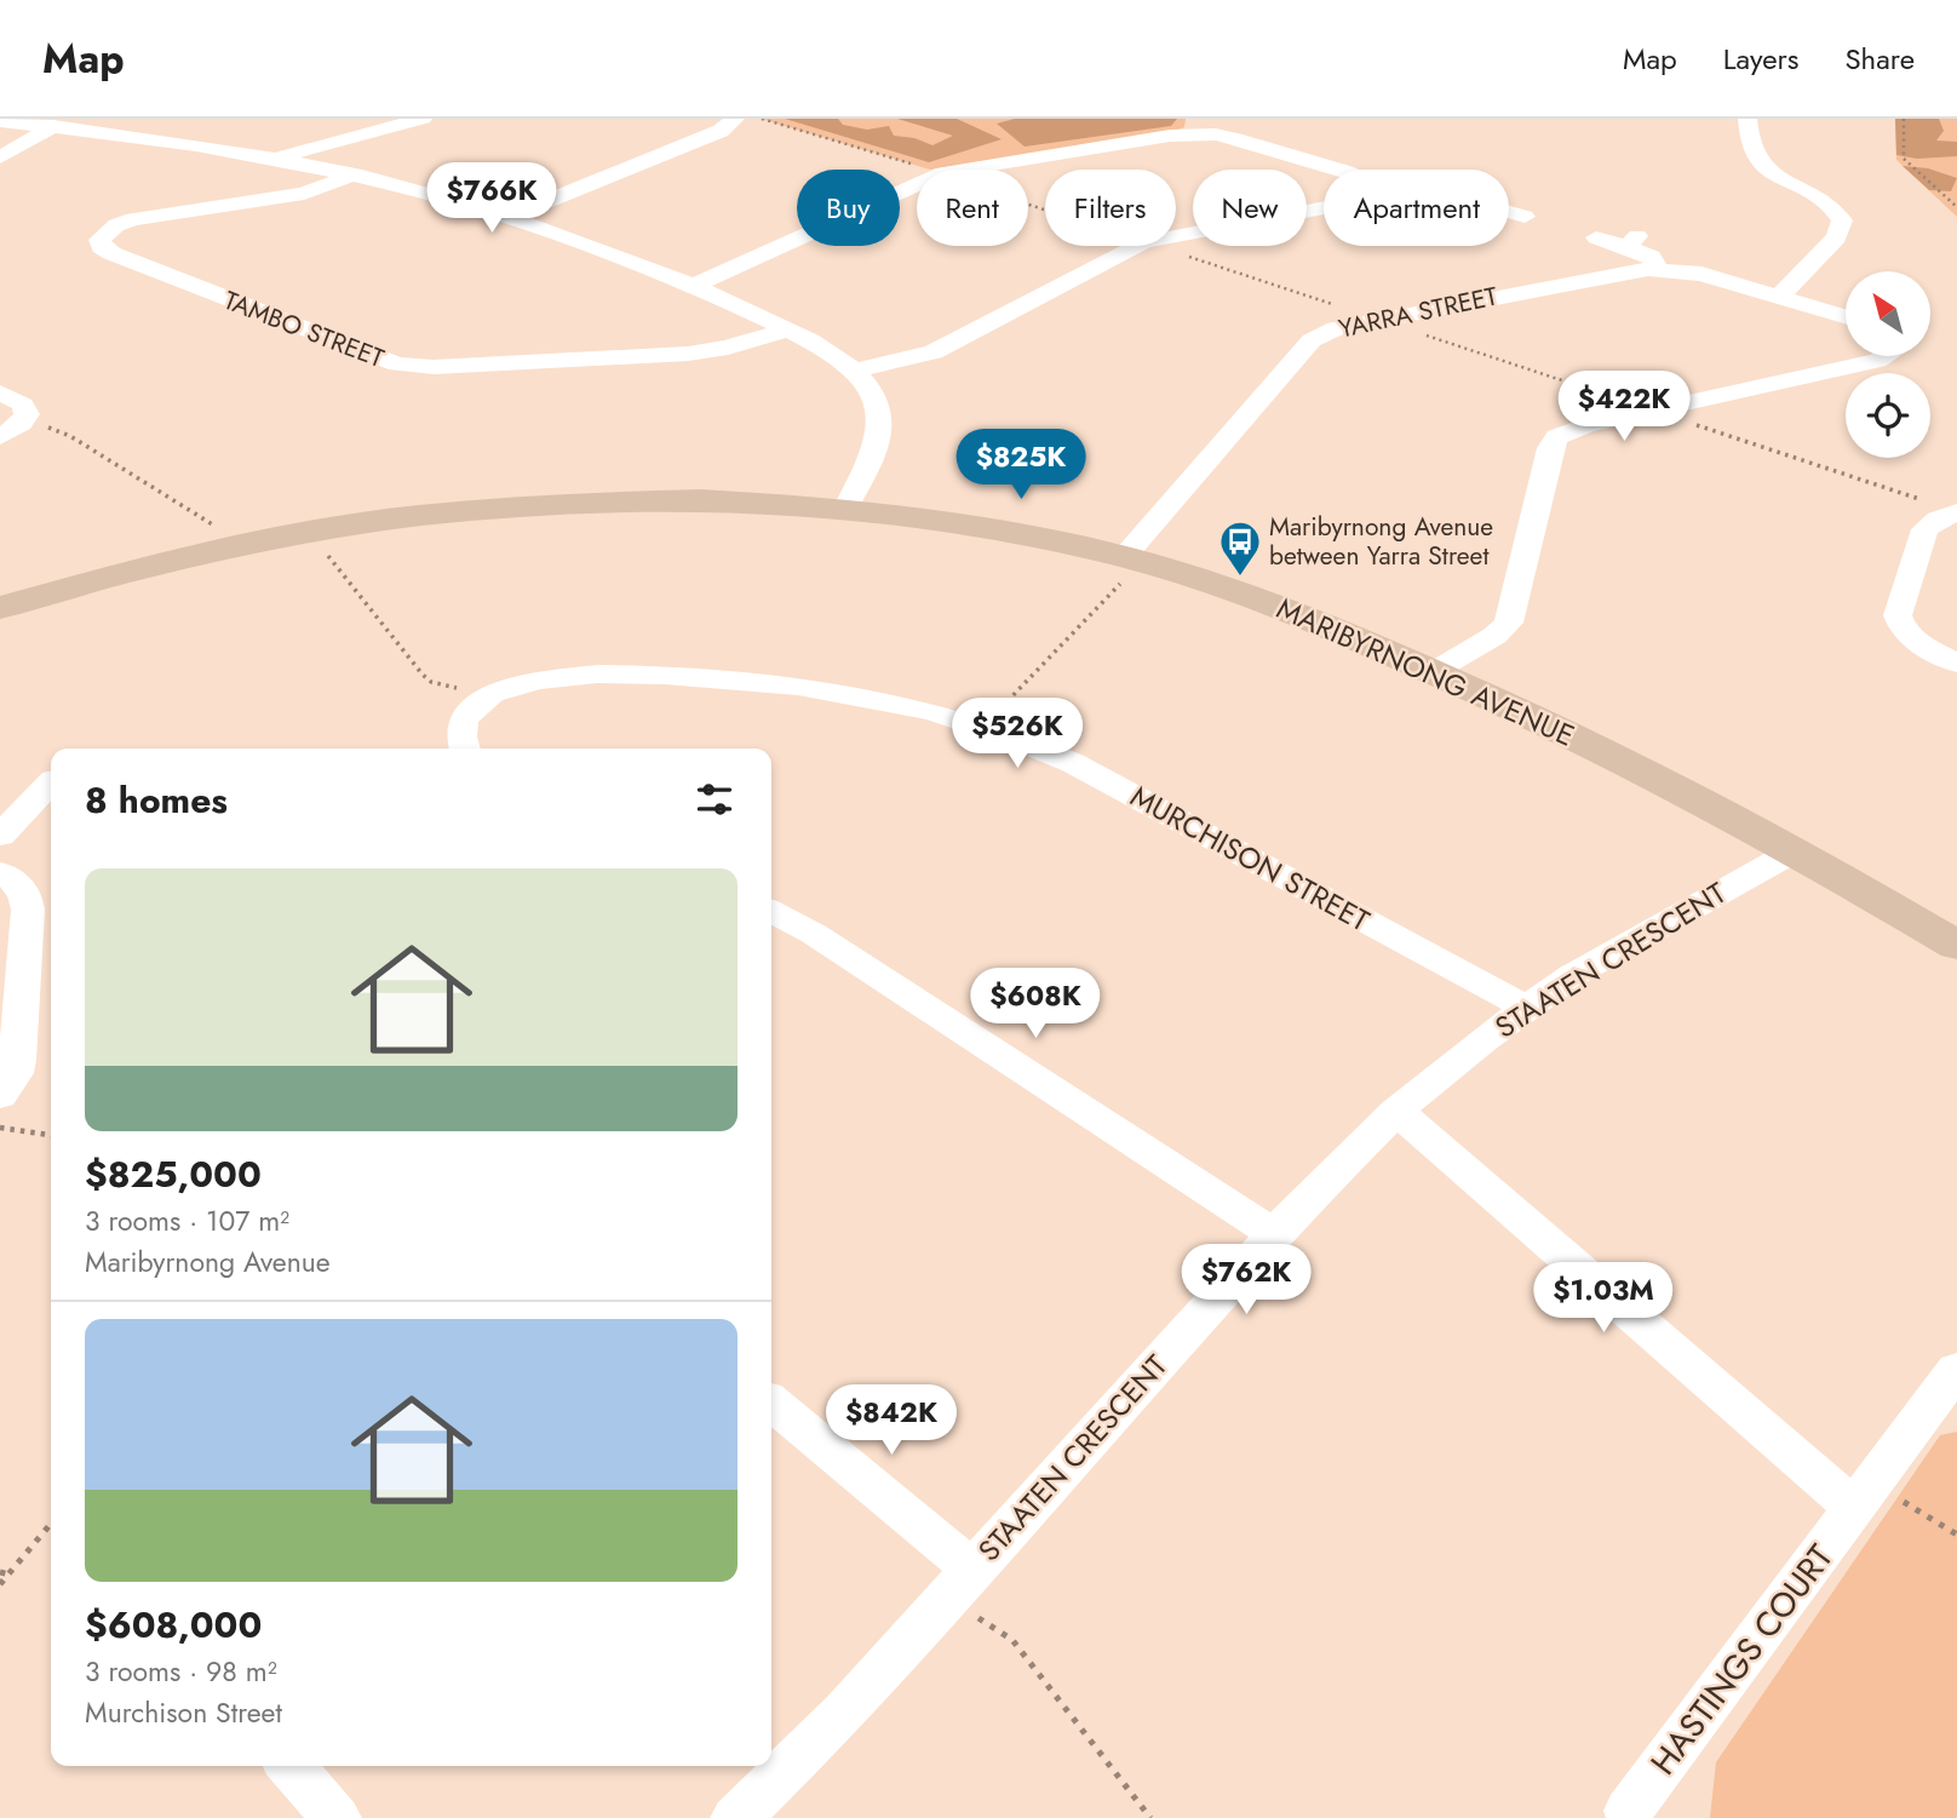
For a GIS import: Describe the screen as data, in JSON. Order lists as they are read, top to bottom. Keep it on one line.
{"streets":{"street":["YARRA STREET","TAMBO STREET","MARIBYRNONG AVENUE","MURCHISON STREET","STAATEN CRESCENT","HASTINGS COURT"]},"crossings":[["YARRA STREET","MARIBYRNONG AVENUE"],["MARIBYRNONG AVENUE","STAATEN CRESCENT"],["MURCHISON STREET","STAATEN CRESCENT"]],"places":{"bus stop":["Maribyrnong Avenue between Yarra Street"]},"north":"top left","page":{"header":"Map","nav":["Map","Layers","Share"],"price":["$766K","$422K","$825K","$526K","$608K","$762K","$1.03M","$842K"],"chip":["Buy","Rent","Filters","New","Apartment"],"heading":"8 homes","list":[{"name":"$825,000","note":"3 rooms · 107 m² · Maribyrnong Avenue"},{"name":"$608,000","note":"3 rooms · 98 m² · Murchison Street"}]}}
